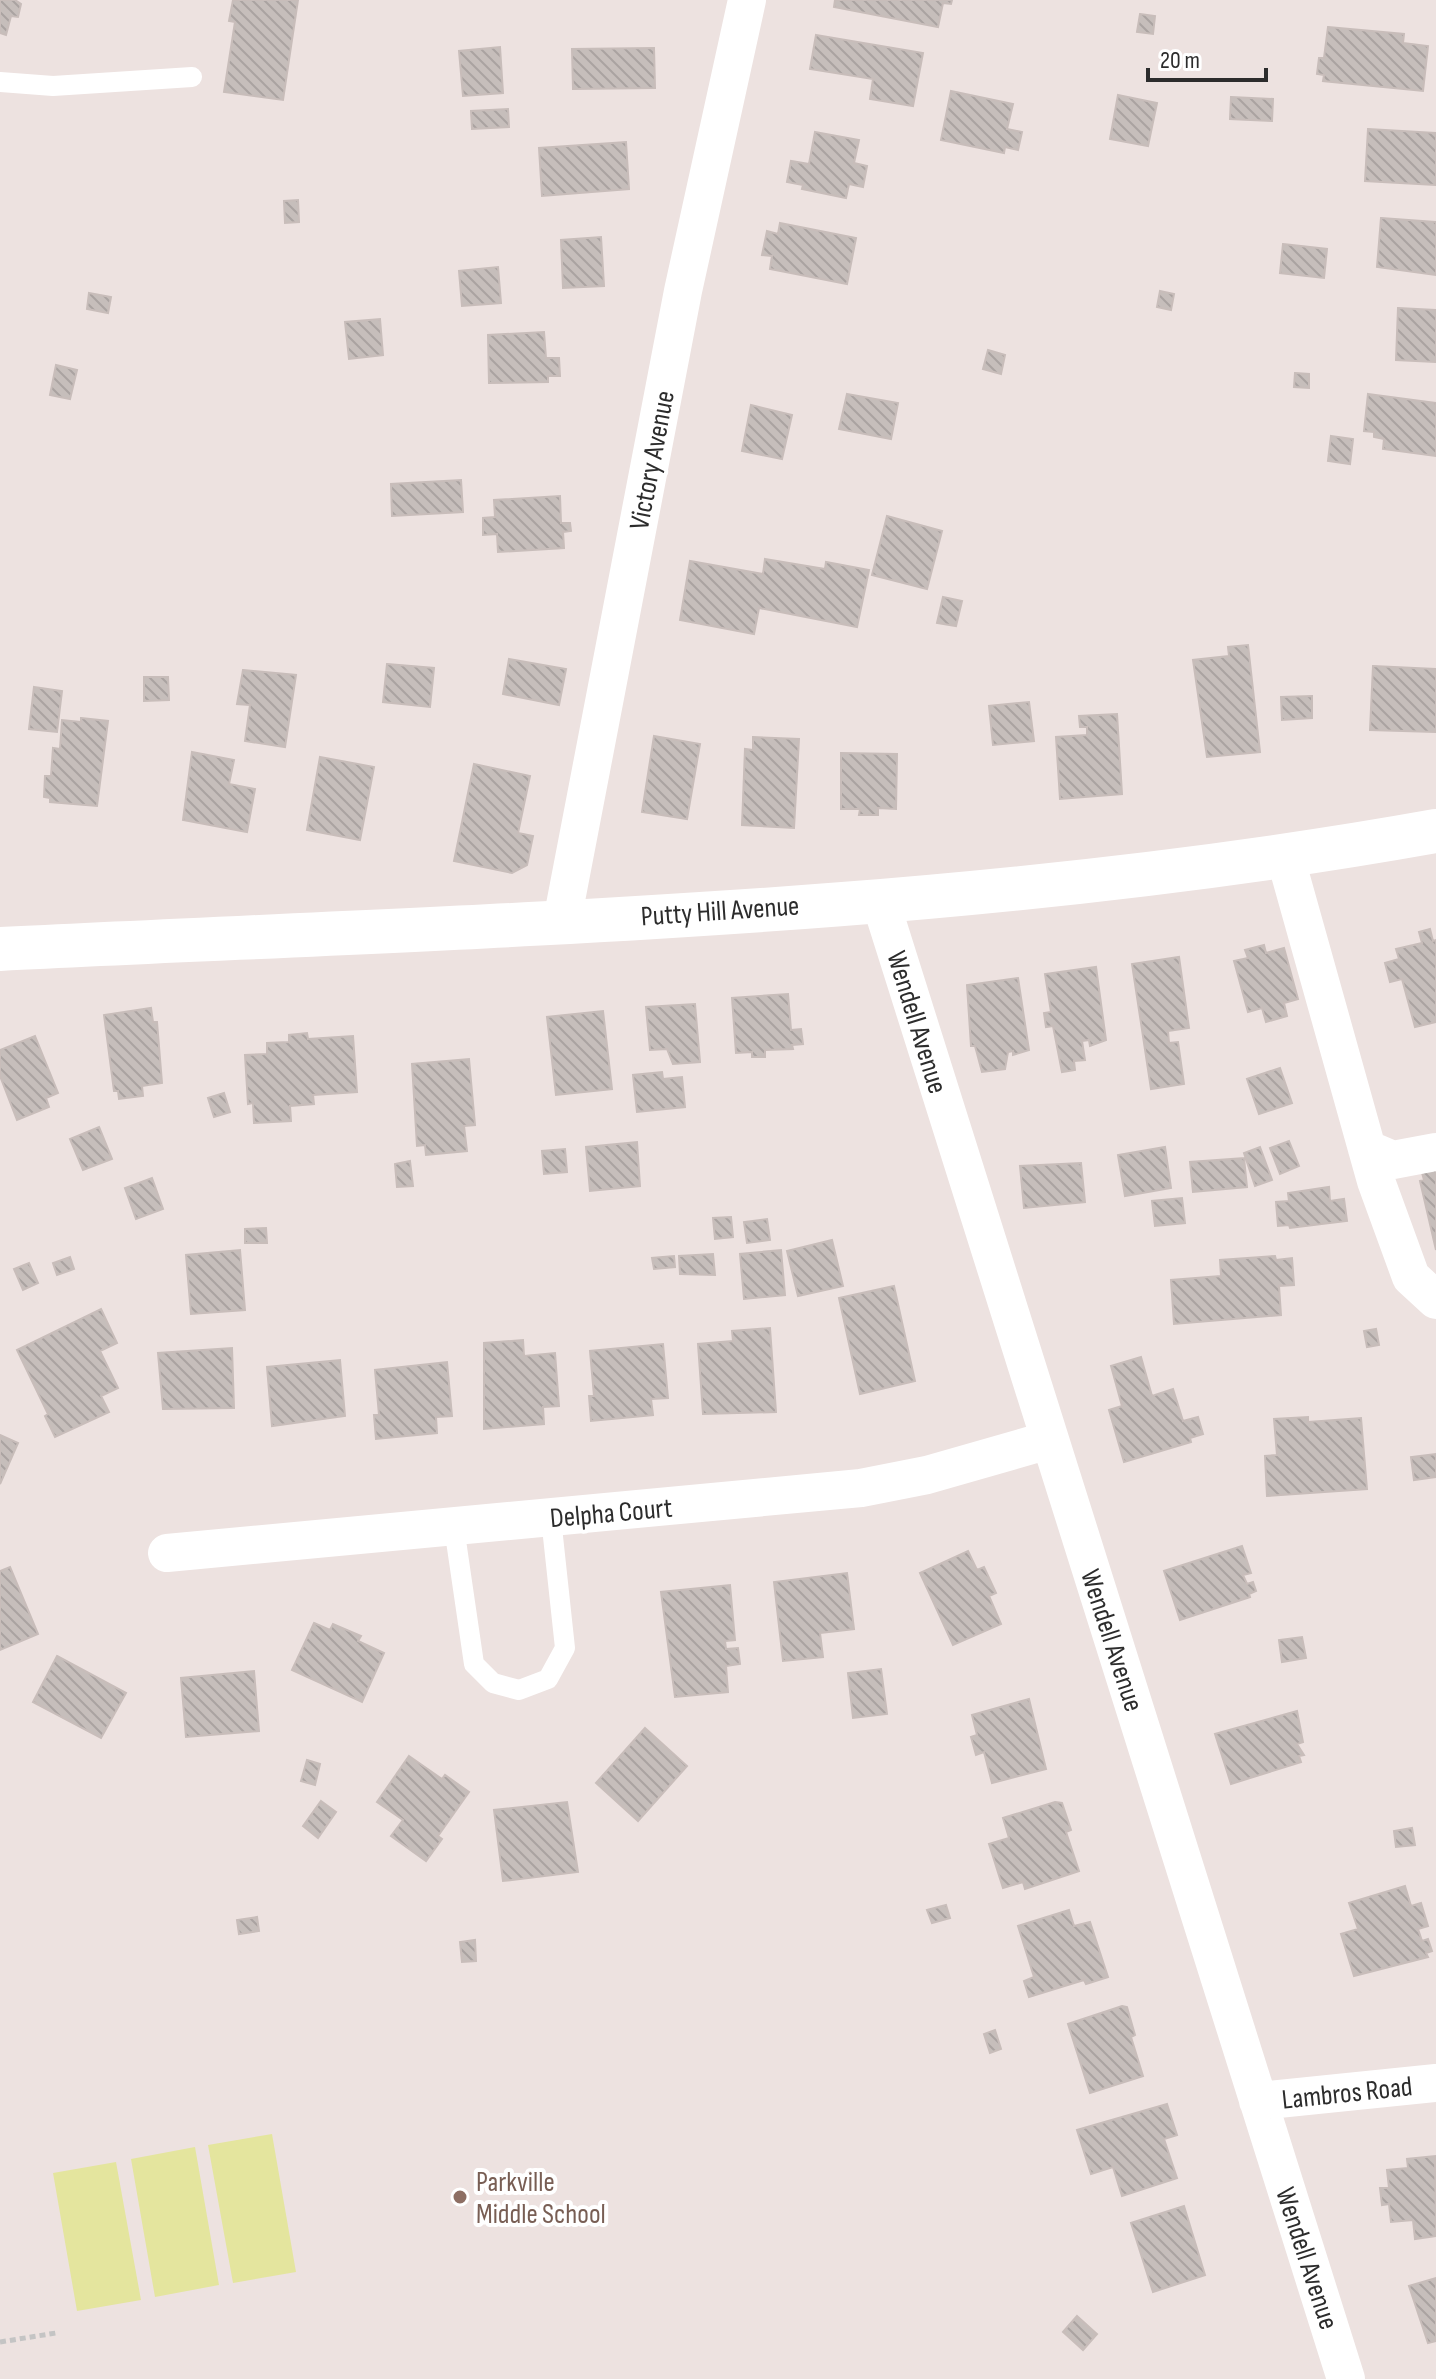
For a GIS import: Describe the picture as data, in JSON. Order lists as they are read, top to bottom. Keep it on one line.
{"streets":{"main road":["Putty Hill Avenue"],"street":["Victory Avenue","Wendell Avenue","Delpha Court","Lambros Road"]},"crossings":[["Victory Avenue","Putty Hill Avenue"],["Putty Hill Avenue","Wendell Avenue"],["Wendell Avenue","Delpha Court"],["Wendell Avenue","Lambros Road"]],"places":["Parkville Middle School"],"scale_bar":"20 m"}
